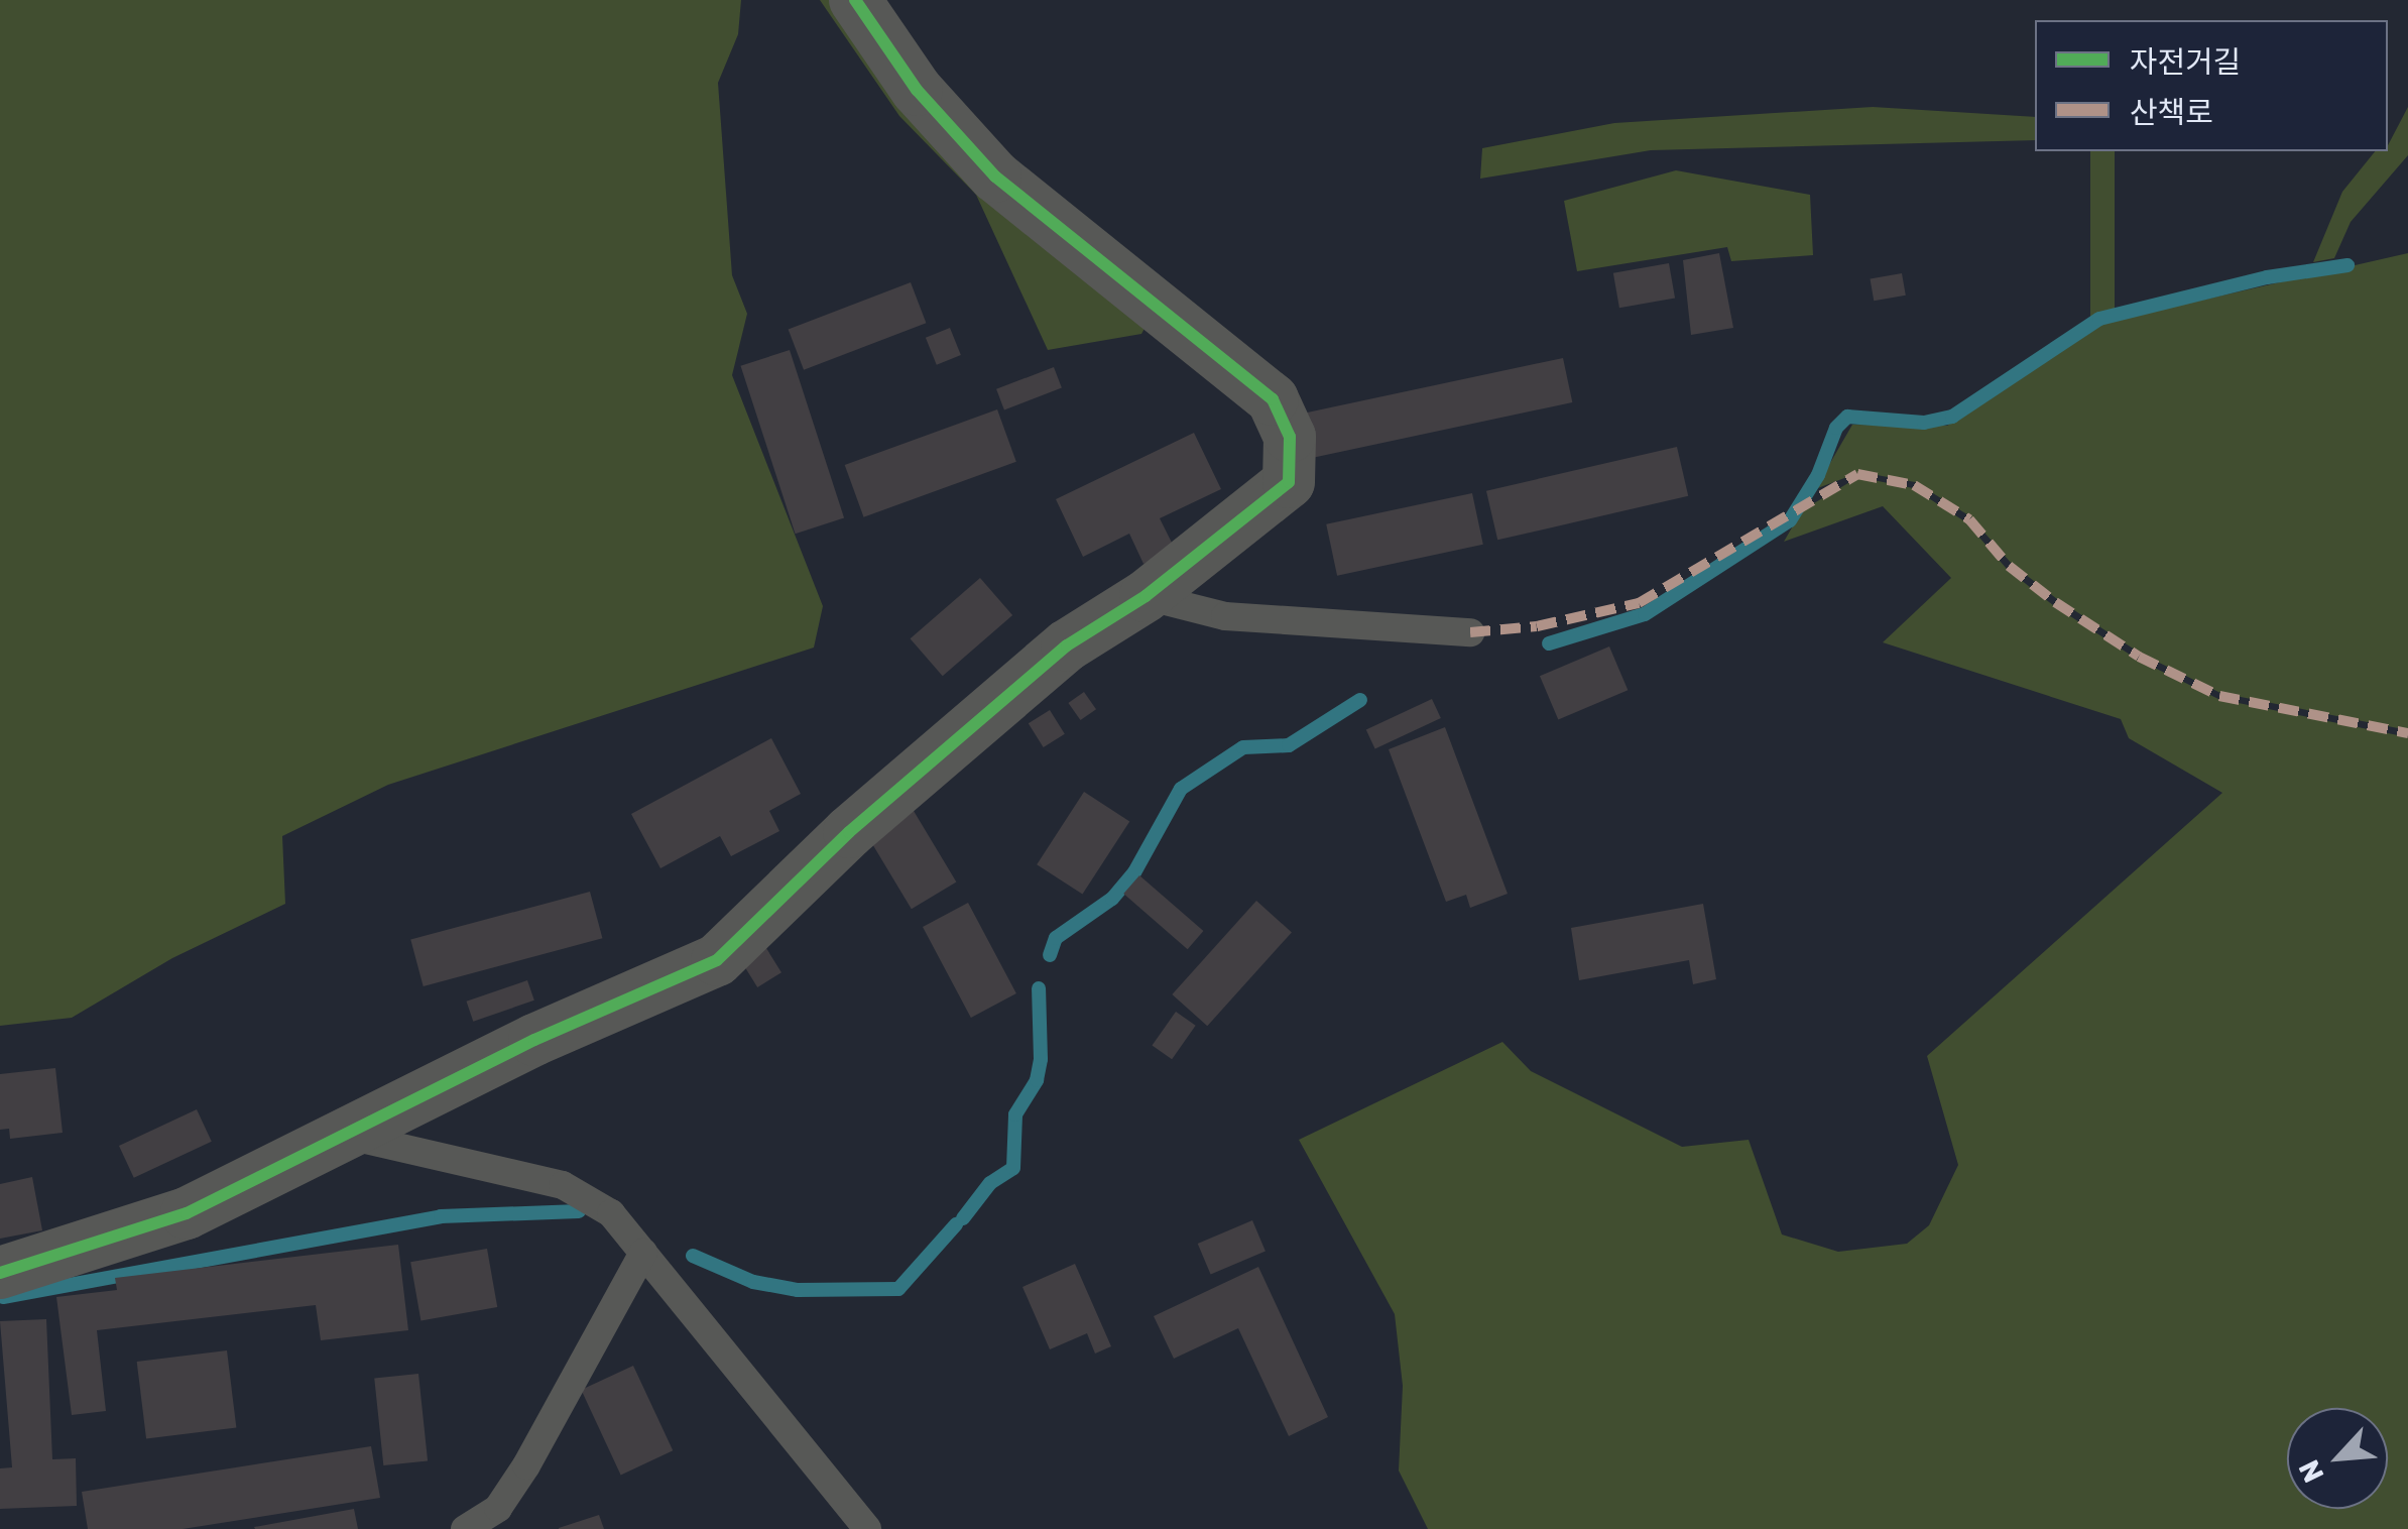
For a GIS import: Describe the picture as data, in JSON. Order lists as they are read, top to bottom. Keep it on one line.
{"legend":["자전거길","산책로"],"north":"bottom left"}
